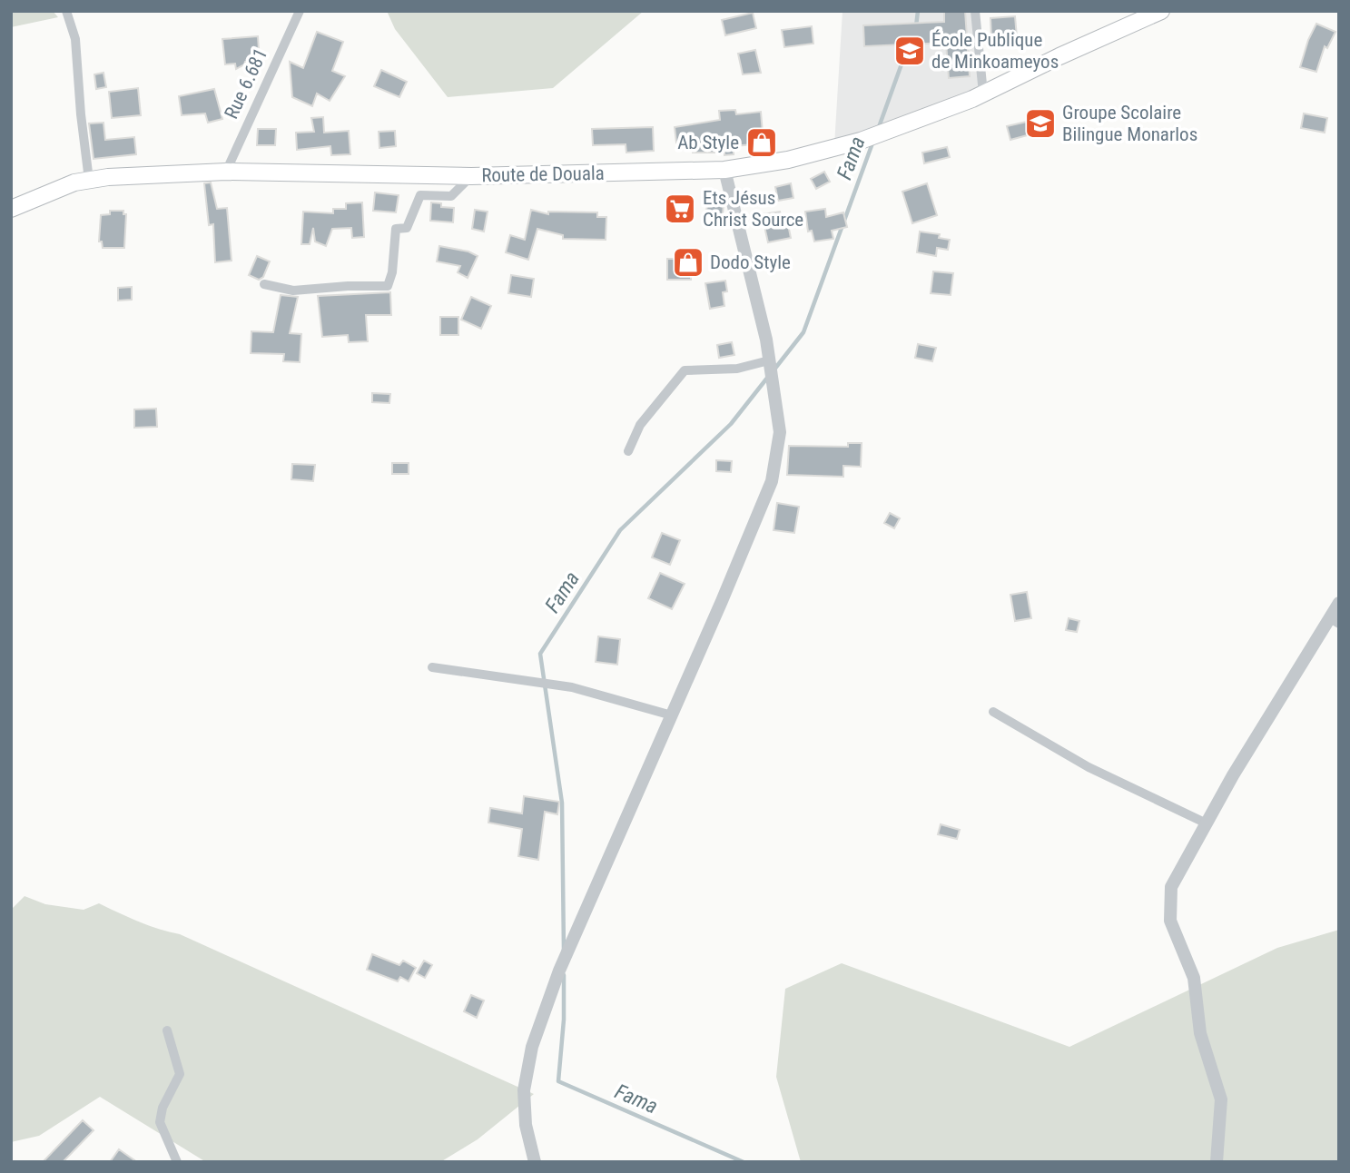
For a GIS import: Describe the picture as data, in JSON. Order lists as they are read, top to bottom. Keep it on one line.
{"streets":{"highway":["Route de Douala"],"street":["Rue 6.681"]},"crossings":[["Rue 6.681","Route de Douala"]],"water":["Fama"],"places":{"school or university":["École Publique de Minkoameyos","Groupe Scolaire Bilingue Monarlos"],"shop":["Ab Style","Dodo Style"],"supermarket":["Ets Jésus Christ Source"]}}
